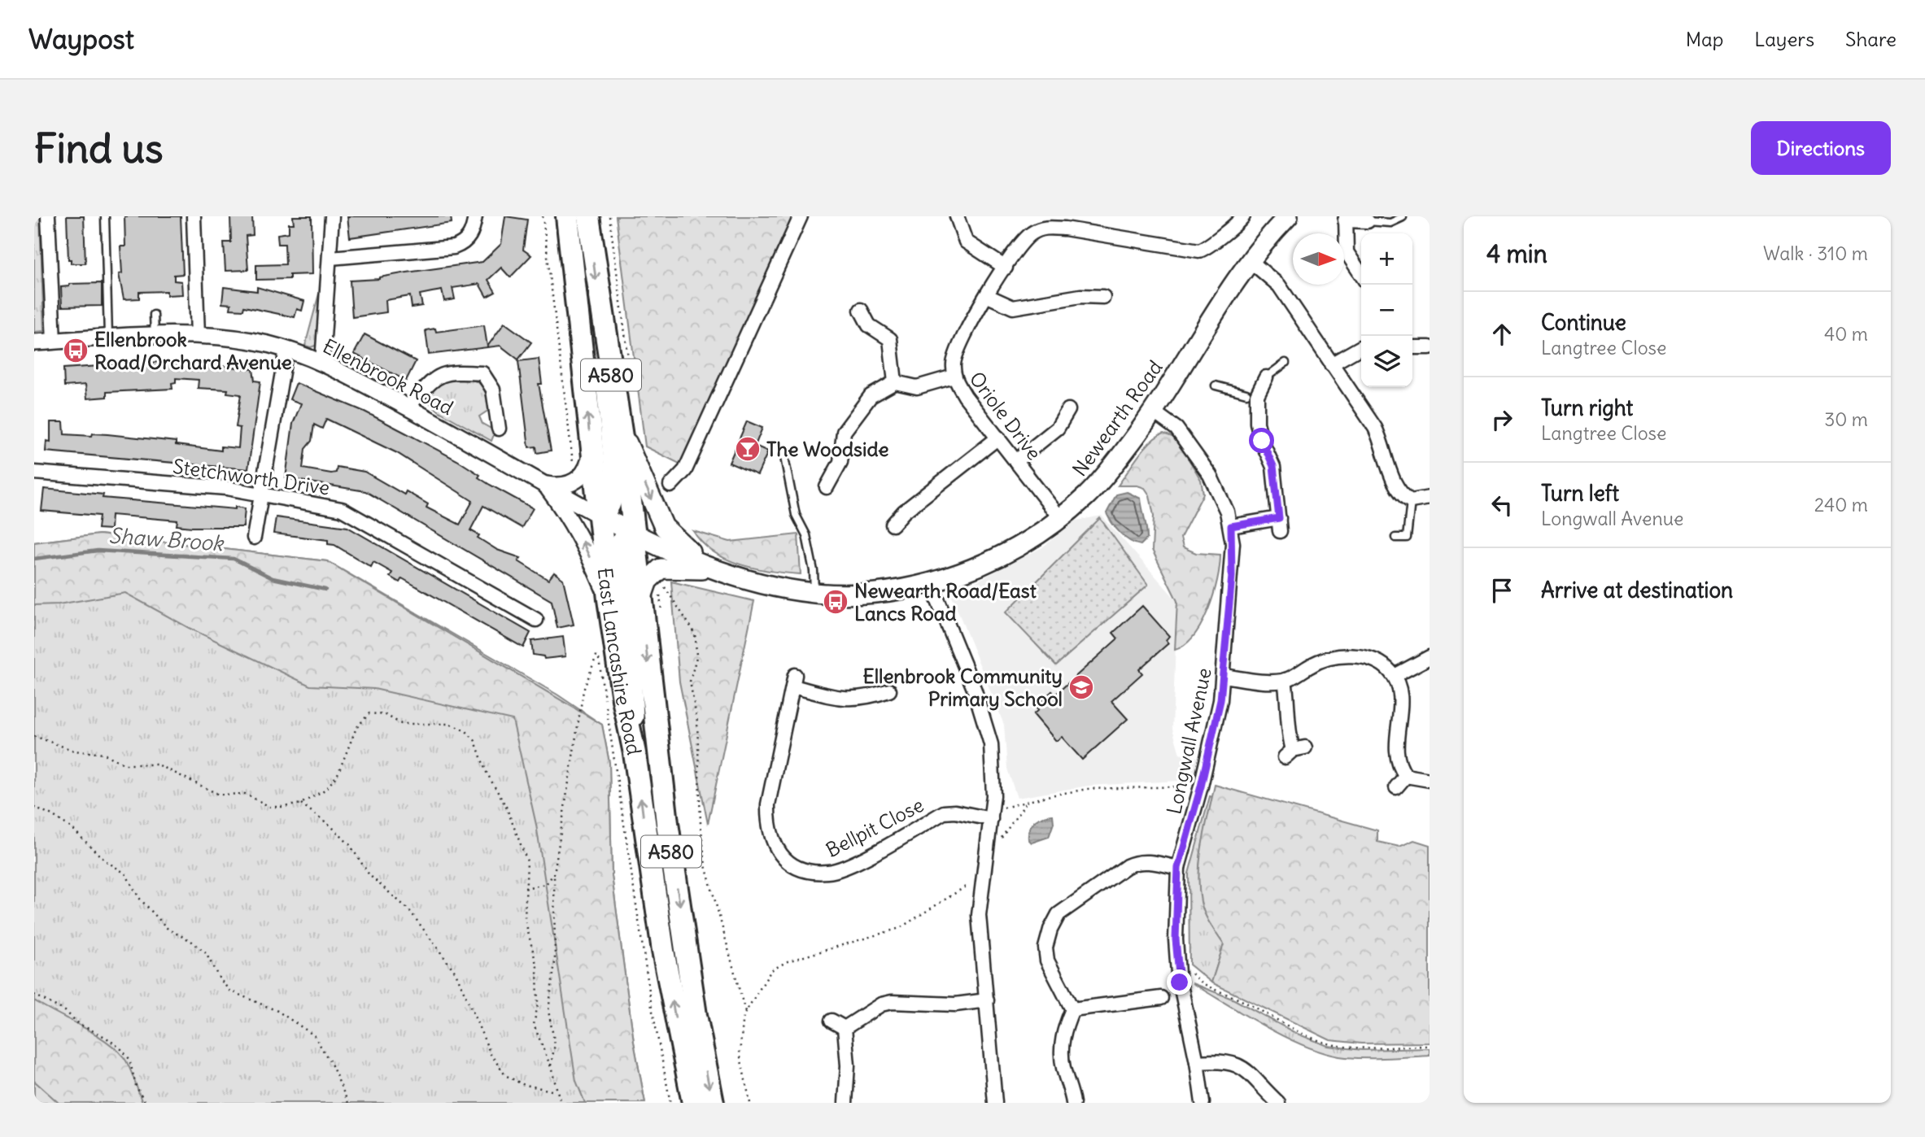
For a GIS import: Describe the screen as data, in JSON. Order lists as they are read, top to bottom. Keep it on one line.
{"streets":{"highway":["A580","East Lancashire Road"],"main road":["Newearth Road"],"street":["Ellenbrook Road","Oriole Drive","Stetchworth Drive","Longwall Avenue","Bellpit Close"]},"crossings":[["Ellenbrook Road","Newearth Road"],["Ellenbrook Road","East Lancashire Road"],["Oriole Drive","Newearth Road"],["Newearth Road","East Lancashire Road"],["Newearth Road","Longwall Avenue"]],"water":["Shaw Brook"],"places":{"bus stop":["Ellenbrook Road/Orchard Avenue","Newearth Road/East Lancs Road"],"bar":["The Woodside"],"school or university":["Ellenbrook Community Primary School"]},"north":"right","page":{"header":"Waypost","nav":["Map","Layers","Share"],"buttons":"Directions","title":"Find us","heading":["4 min","Walk · 310 m"],"map_buttons":["+","−"],"list":[["Continue","Langtree Close","40 m"],["Turn right","Langtree Close","30 m"],["Turn left","Longwall Avenue","240 m"],"Arrive at destination"]}}
